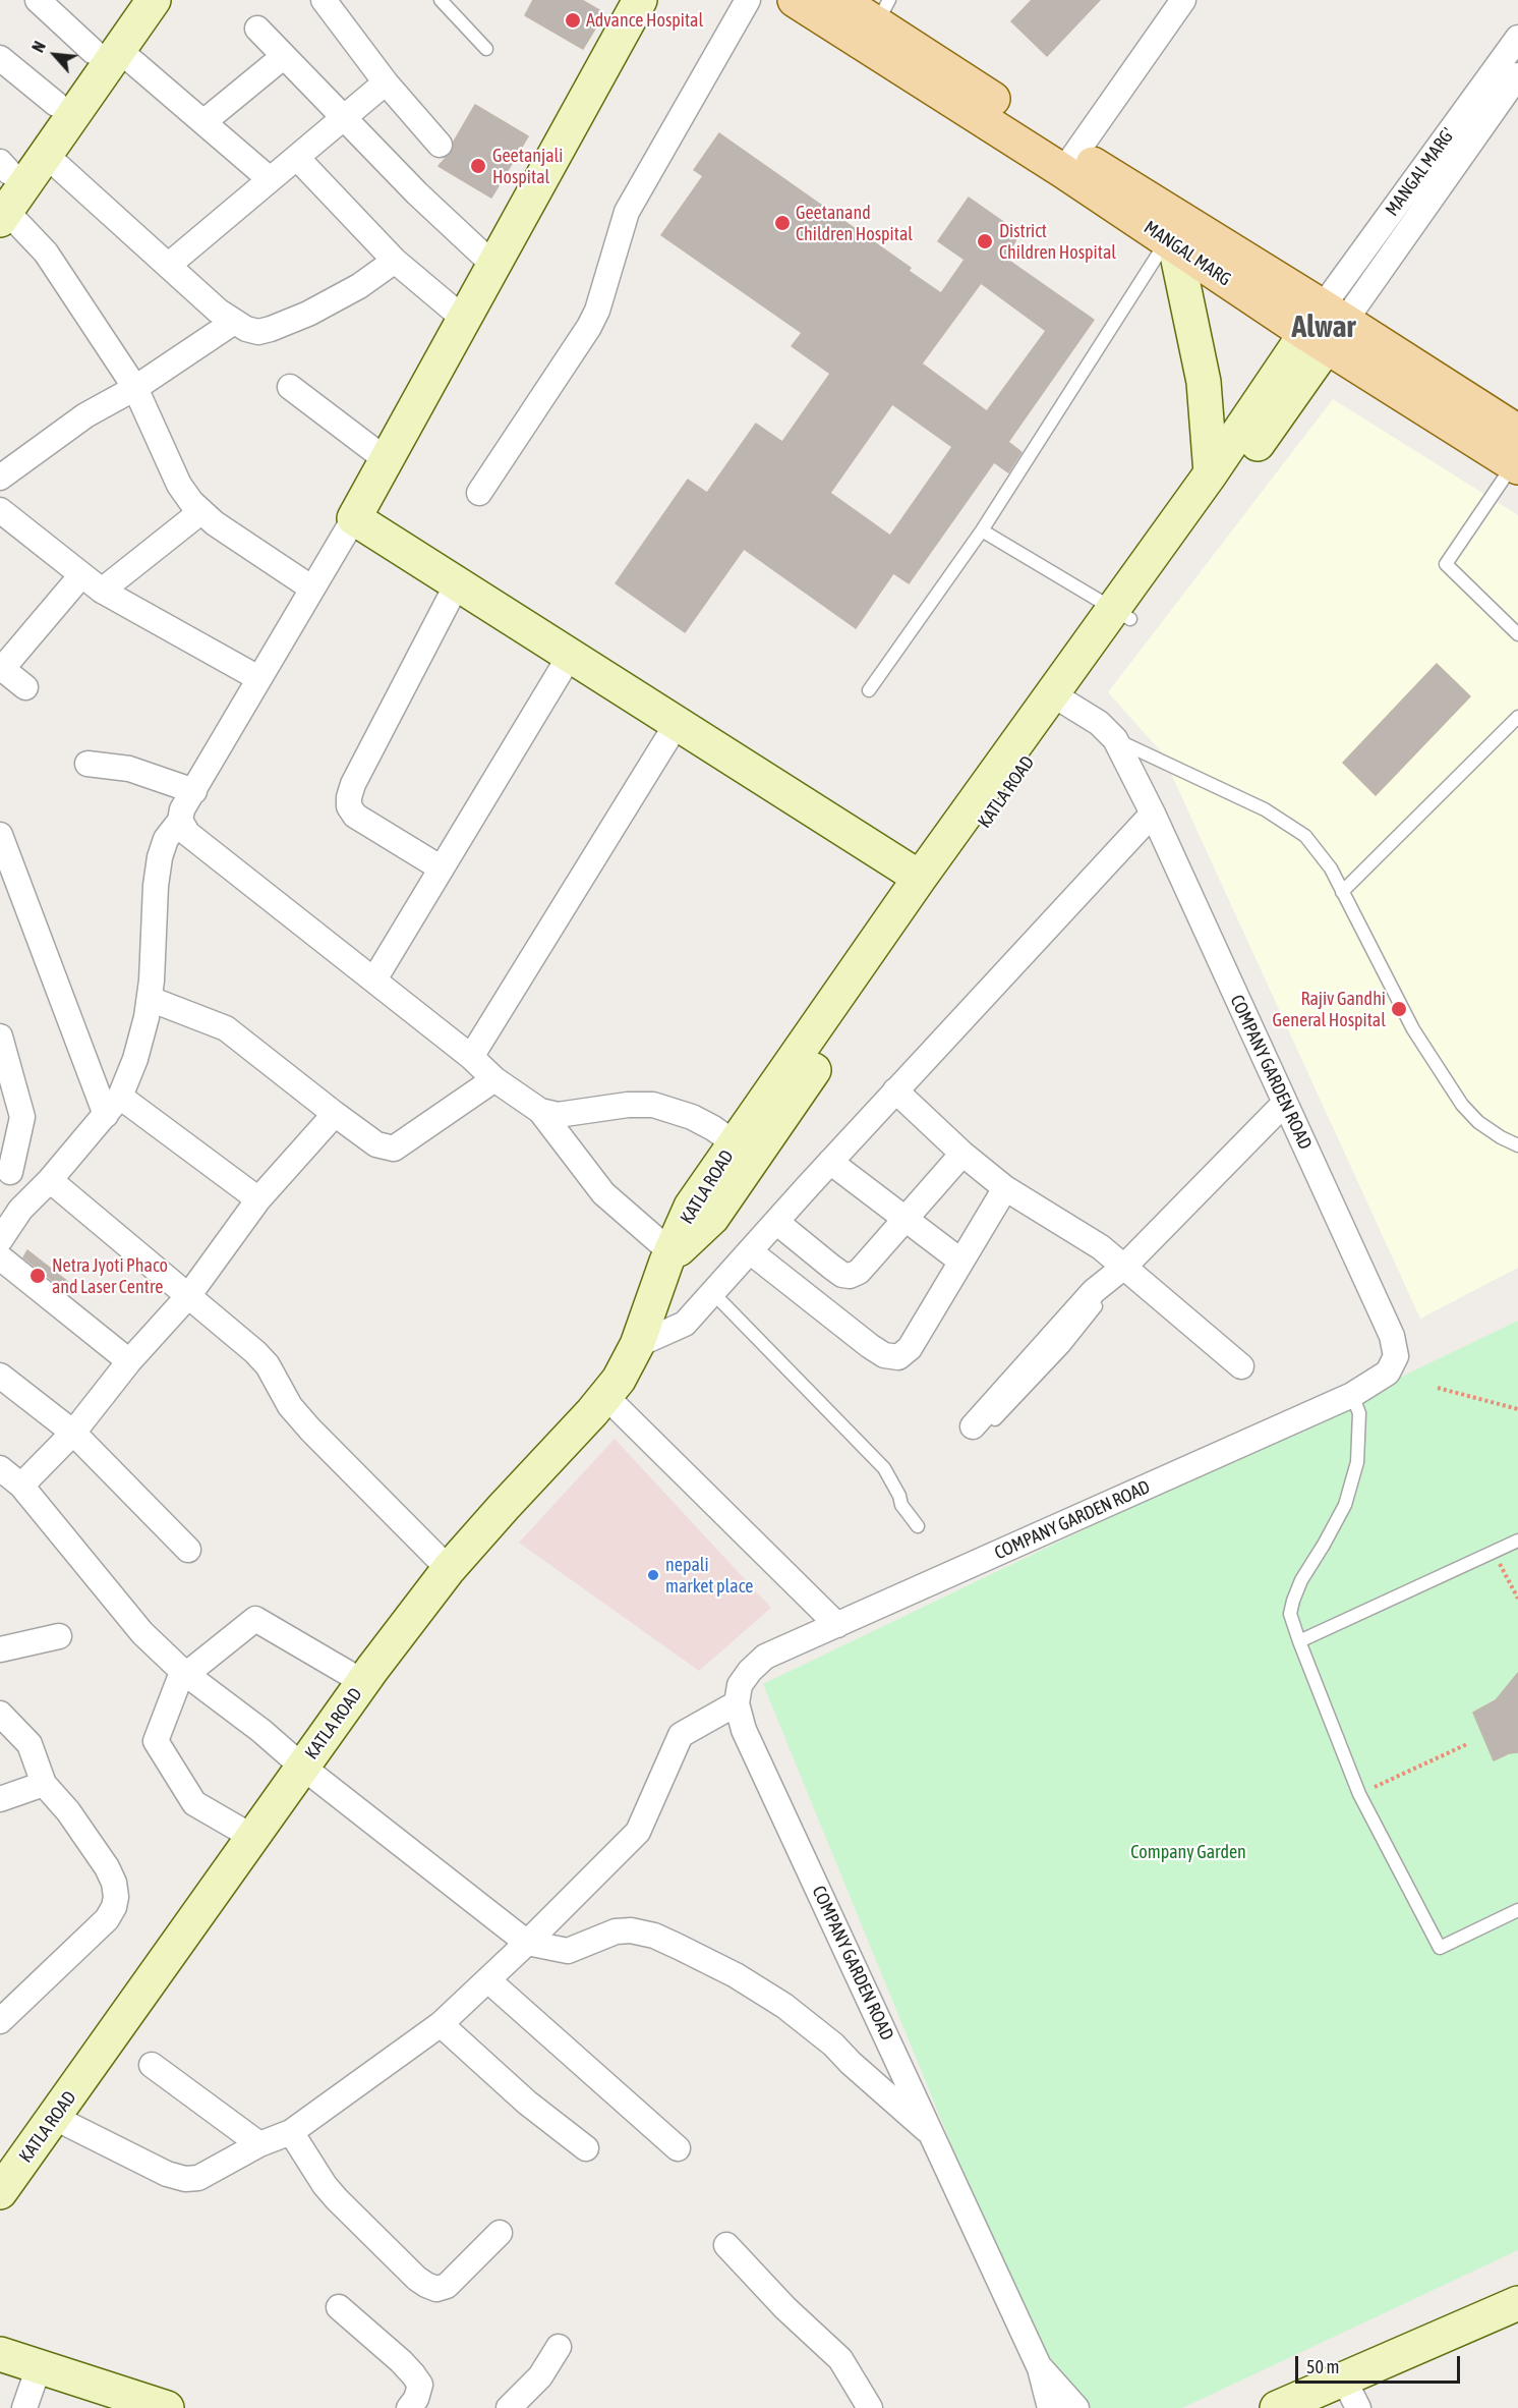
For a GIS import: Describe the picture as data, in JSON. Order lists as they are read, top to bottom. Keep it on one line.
{"streets":{"main road":["MANGAL MARG"],"street":["MANGAL MARG'","KATLA ROAD","COMPANY GARDEN ROAD"]},"crossings":[["MANGAL MARG'","MANGAL MARG"],["MANGAL MARG'","KATLA ROAD"],["MANGAL MARG","KATLA ROAD"],["KATLA ROAD","COMPANY GARDEN ROAD"]],"districts":["Alwar"],"parks":["Company Garden"],"places":["Advance Hospital","Geetanjali Hospital","Geetanand Children Hospital","District Children Hospital","Rajiv Gandhi General Hospital","Netra Jyoti Phaco and Laser Centre","nepali market place"],"scale_bar":"50 m","north":"top left"}
